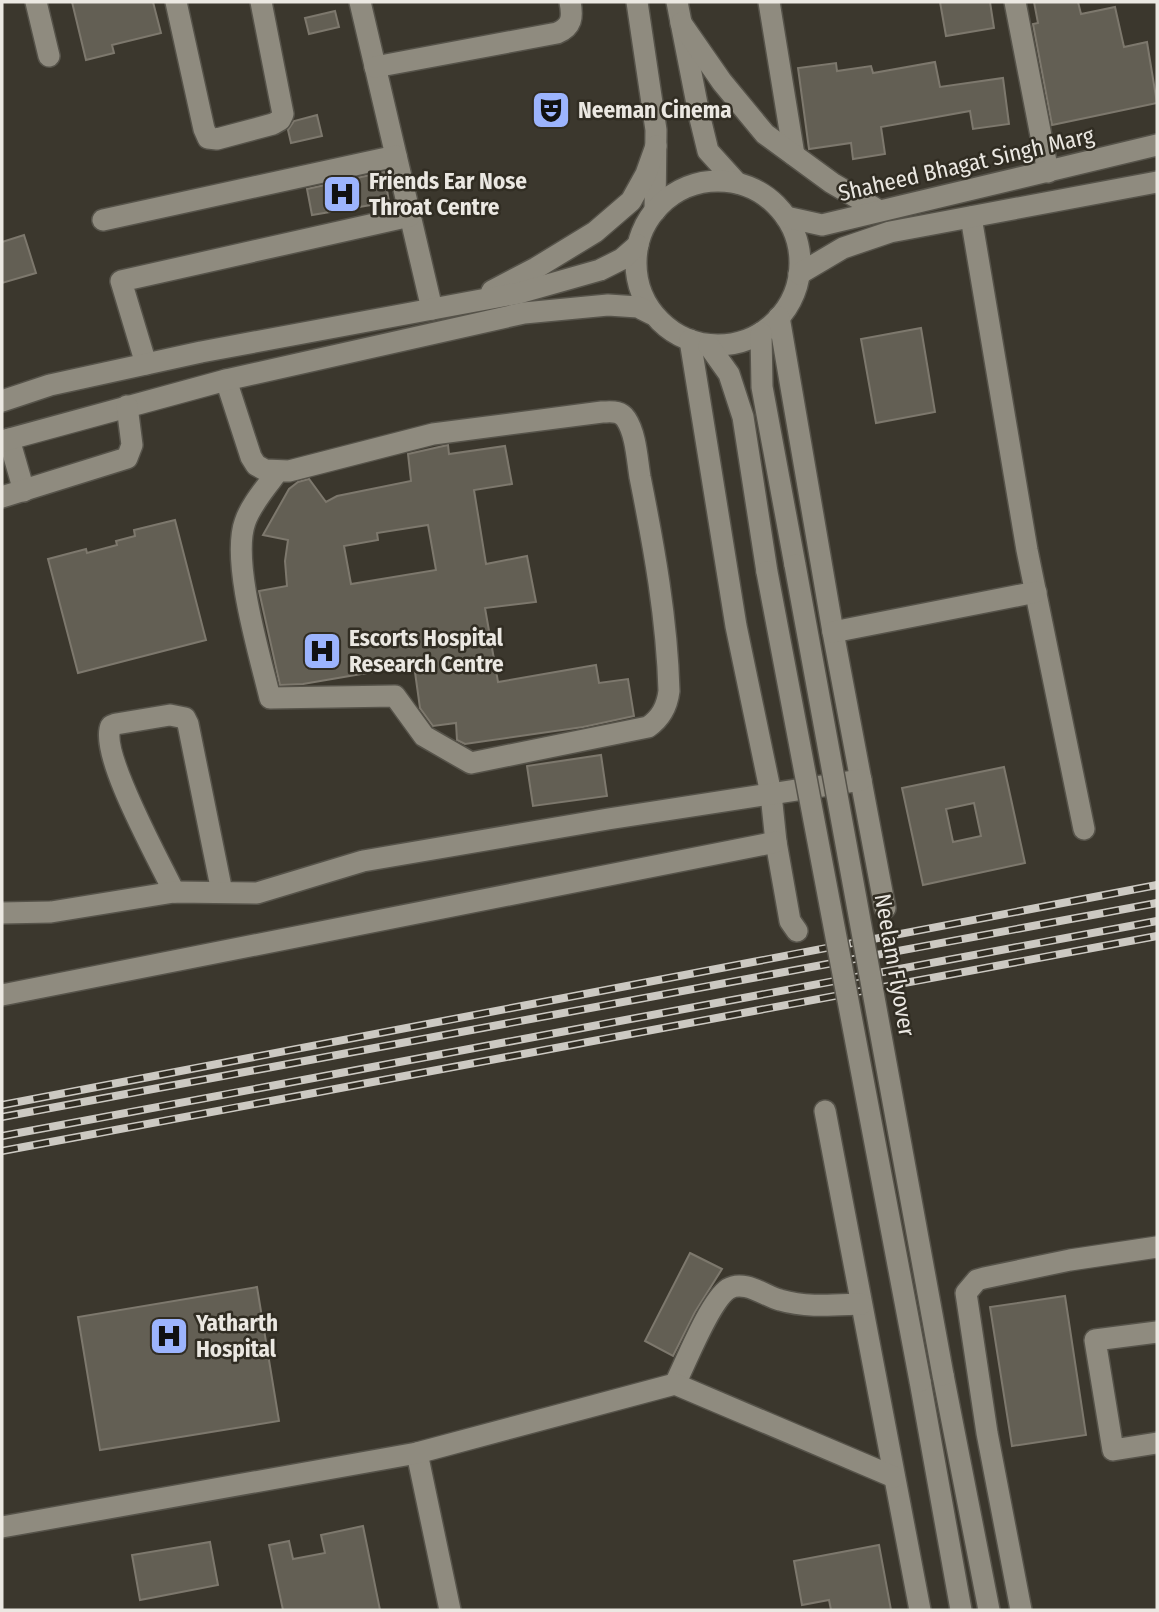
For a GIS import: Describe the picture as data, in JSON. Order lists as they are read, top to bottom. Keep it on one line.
{"streets":{"street":["Shaheed Bhagat Singh Marg","Neelam Flyover"]},"crossings":[["Shaheed Bhagat Singh Marg","Neelam Flyover"]],"places":{"theatre":["Neeman Cinema"],"hospital":["Friends Ear Nose Throat Centre","Escorts Hospital Research Centre","Yatharth Hospital"]}}
